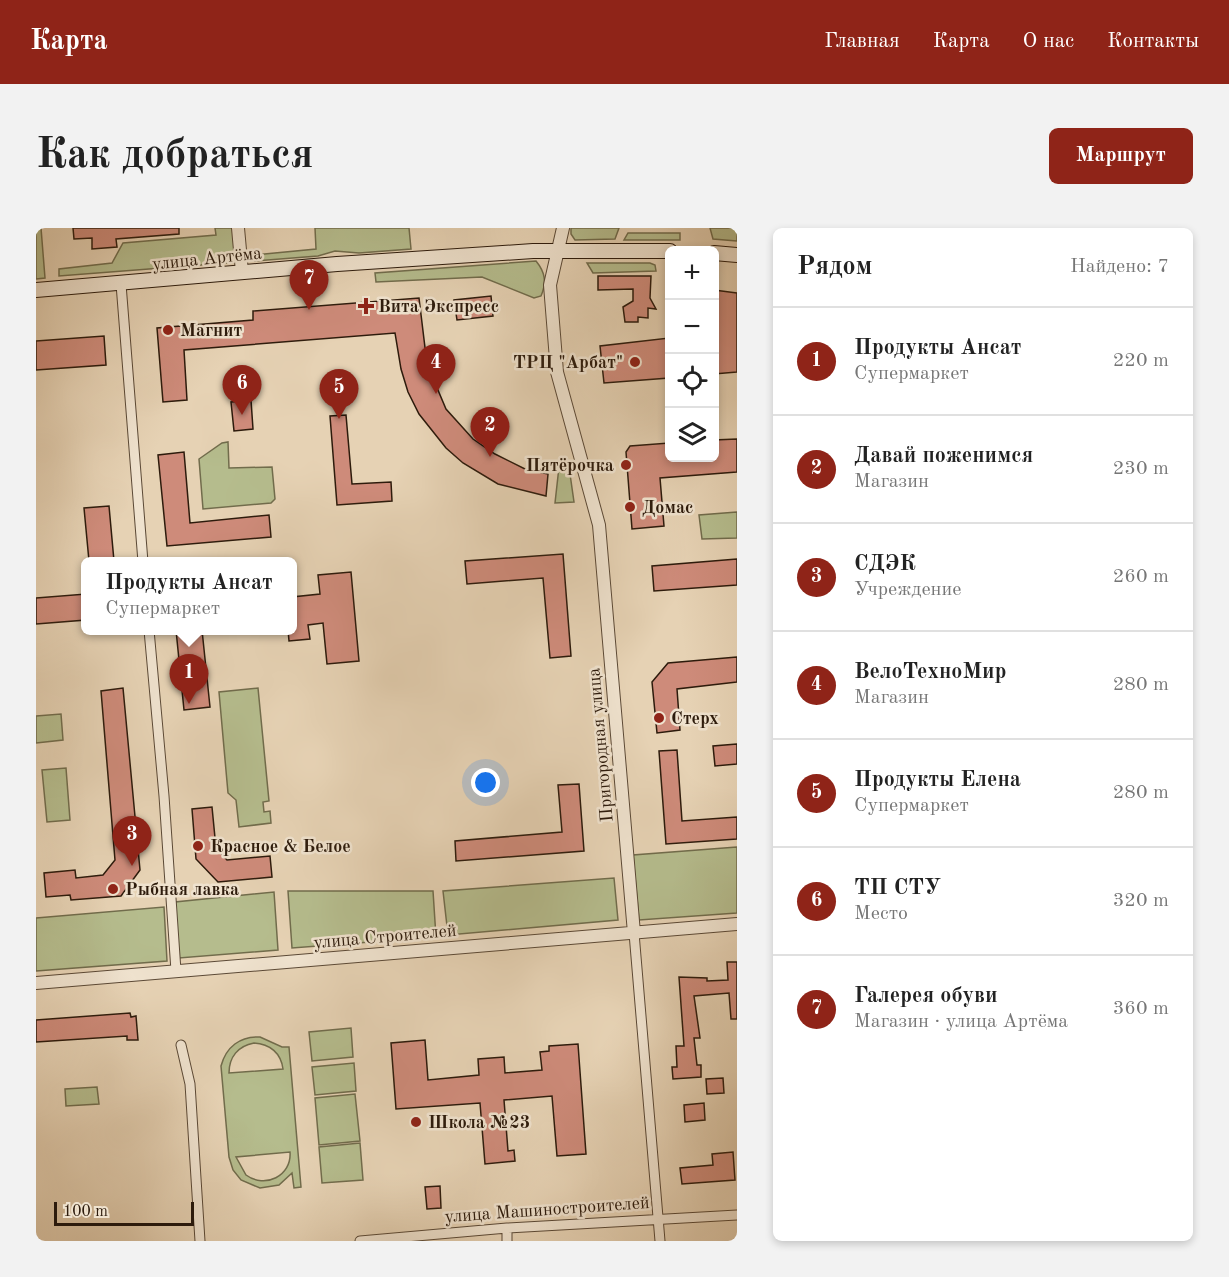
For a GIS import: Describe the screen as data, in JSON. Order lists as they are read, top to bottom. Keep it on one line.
{"streets":{"main road":["улица Артёма"],"street":["Пригородная улица","улица Строителей","улица Машиностроителей"]},"crossings":[["улица Артёма","Пригородная улица"],["Пригородная улица","улица Строителей"],["Пригородная улица","улица Машиностроителей"]],"places":{"health":["Вита Экспресс"],"other":["Магнит","ТРЦ \"Арбат\"","Пятёрочка","Домас","Стерх","Красное & Белое","Рыбная лавка","Школа №23"]},"scale_bar":"100 m","page":{"header":"Карта","nav":["Главная","Карта","О нас","Контакты"],"buttons":"Маршрут","title":"Как добраться","heading":["Рядом","Найдено: 7"],"map_buttons":["+","−"],"pins":["7","4","6","5","2","1","3"],"list":[{"mark":"1","name":"Продукты Ансат","note":"Супермаркет","value":"220 m"},{"mark":"2","name":"Давай поженимся","note":"Магазин","value":"230 m"},{"mark":"3","name":"СДЭК","note":"Учреждение","value":"260 m"},{"mark":"4","name":"ВелоТехноМир","note":"Магазин","value":"280 m"},{"mark":"5","name":"Продукты Елена","note":"Супермаркет","value":"280 m"},{"mark":"6","name":"ТП СТУ","note":"Место","value":"320 m"},{"mark":"7","name":"Галерея обуви","note":"Магазин · улица Артёма","value":"360 m"}],"popup":["Продукты Ансат","Супермаркет"],"scale":"100 m"}}
